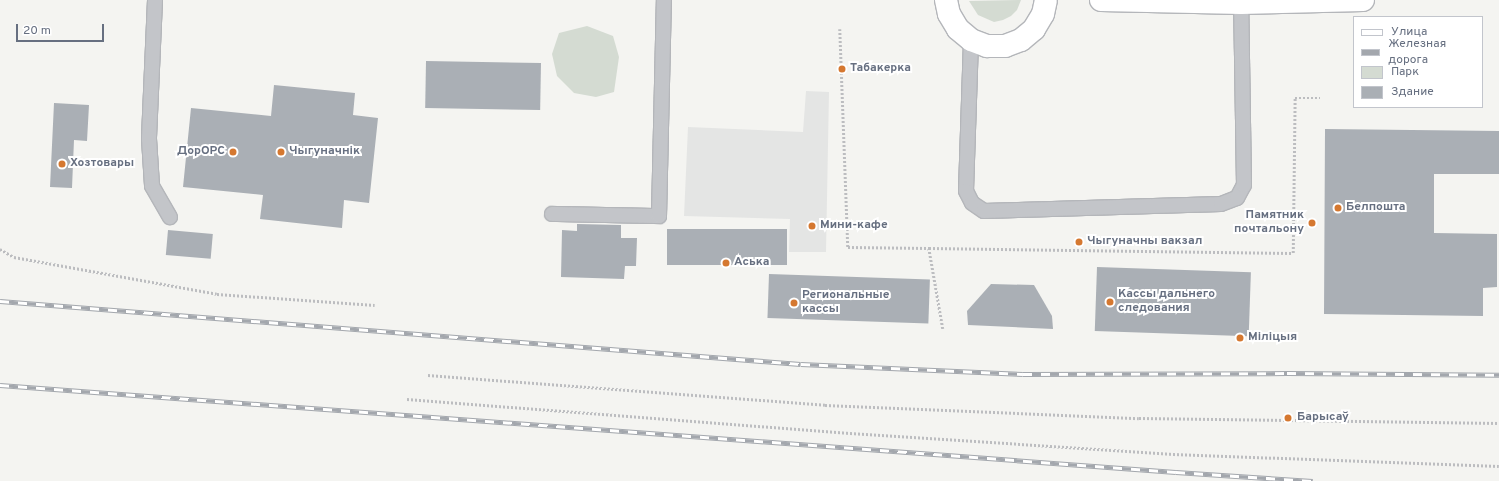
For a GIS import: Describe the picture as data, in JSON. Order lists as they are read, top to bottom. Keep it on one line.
{"places":["Табакерка","ДорОРС","Чыгуначнік","Хозтовары","Белпошта","Памятник почтальону","Мини-кафе","Чыгуначны вакзал","Аська","Кассы дальнего следования","Региональные кассы","Міліцыя","Барысаў"],"legend":["Улица","Железная дорога","Парк","Здание"],"scale_bar":"20 m"}
